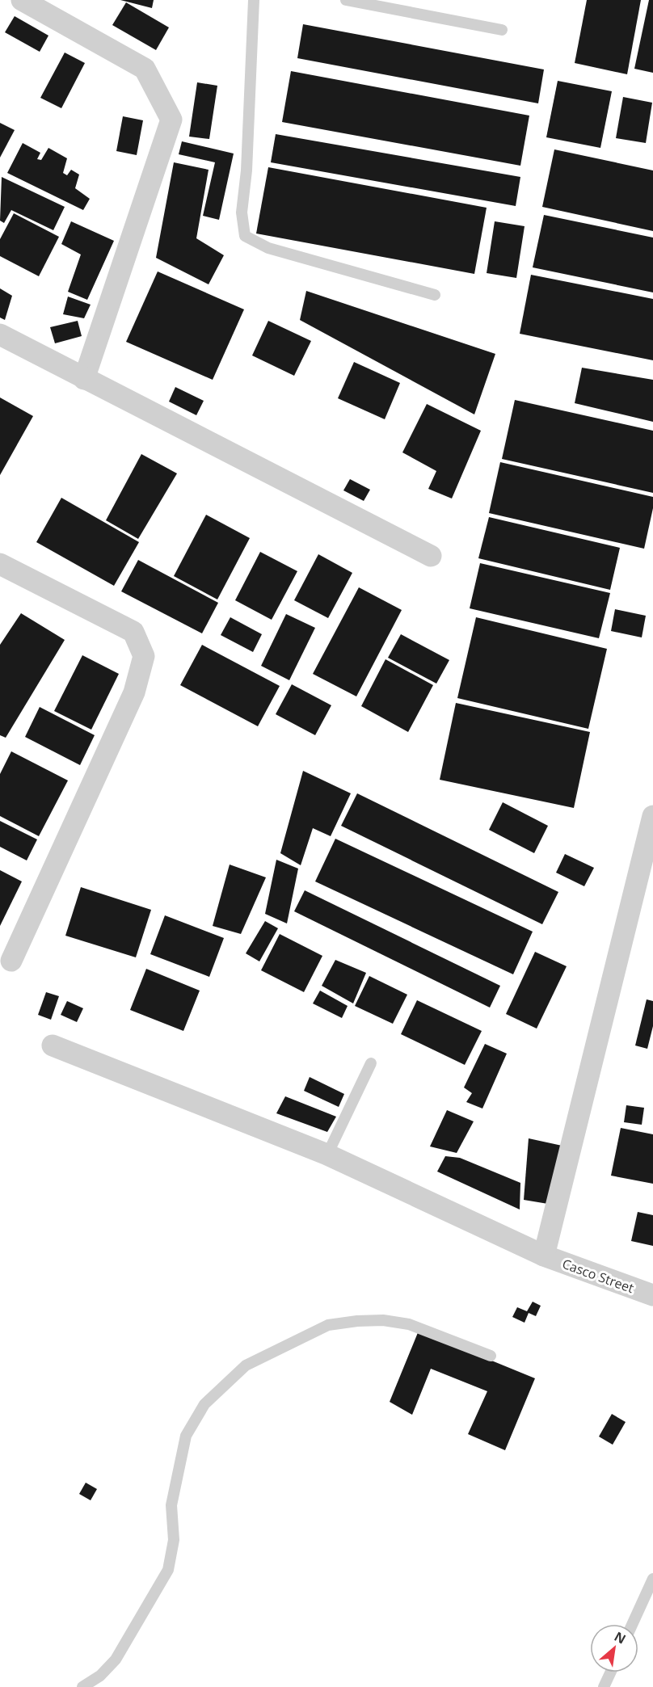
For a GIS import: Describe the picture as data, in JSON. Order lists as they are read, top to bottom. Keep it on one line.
{"streets":{"street":["Casco Street"]},"north":"top right"}
